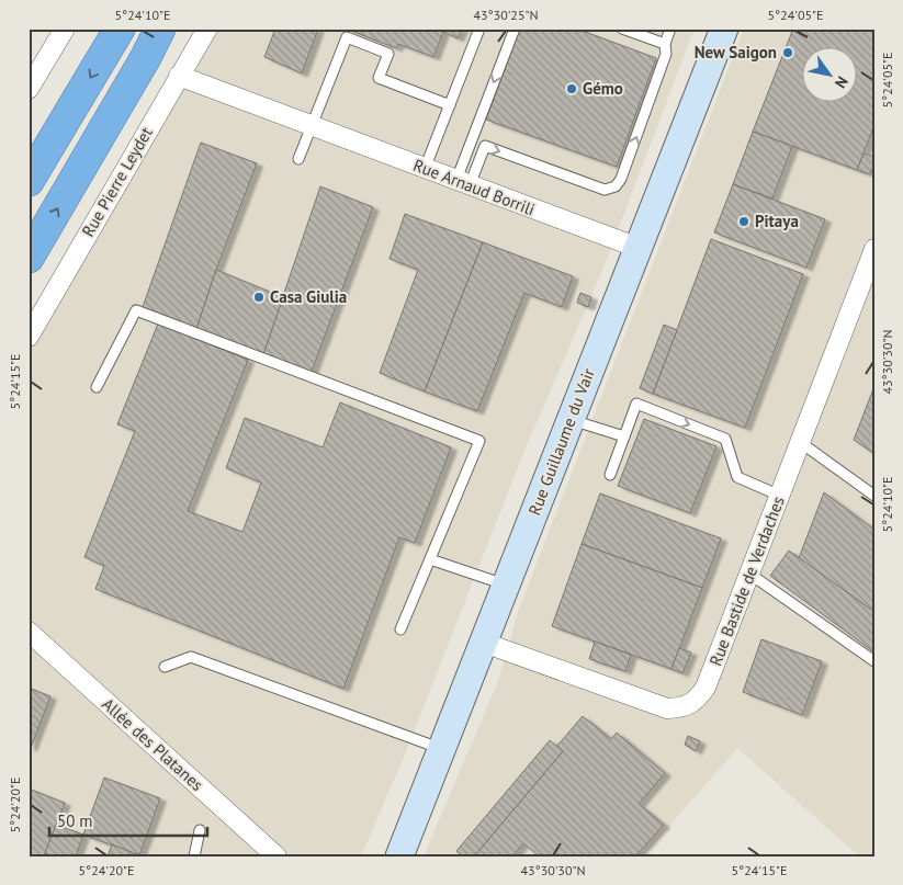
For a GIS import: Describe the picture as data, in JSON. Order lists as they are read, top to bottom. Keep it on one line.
{"streets":{"main road":["Rue Guillaume du Vair"],"street":["Rue Pierre Leydet","Rue Arnaud Borrili","Rue Bastide de Verdaches","Allée des Platanes"]},"crossings":[["Rue Pierre Leydet","Rue Arnaud Borrili"],["Rue Arnaud Borrili","Rue Guillaume du Vair"],["Rue Guillaume du Vair","Rue Bastide de Verdaches"]],"places":["New Saigon","Gémo","Pitaya","Casa Giulia"],"scale_bar":"50 m","north":"bottom right","coordinates":["5°24'10\"E","43°30'25\"N","5°24'05\"E","43°30'30\"N","5°24'15\"E","5°24'20\"E"]}
